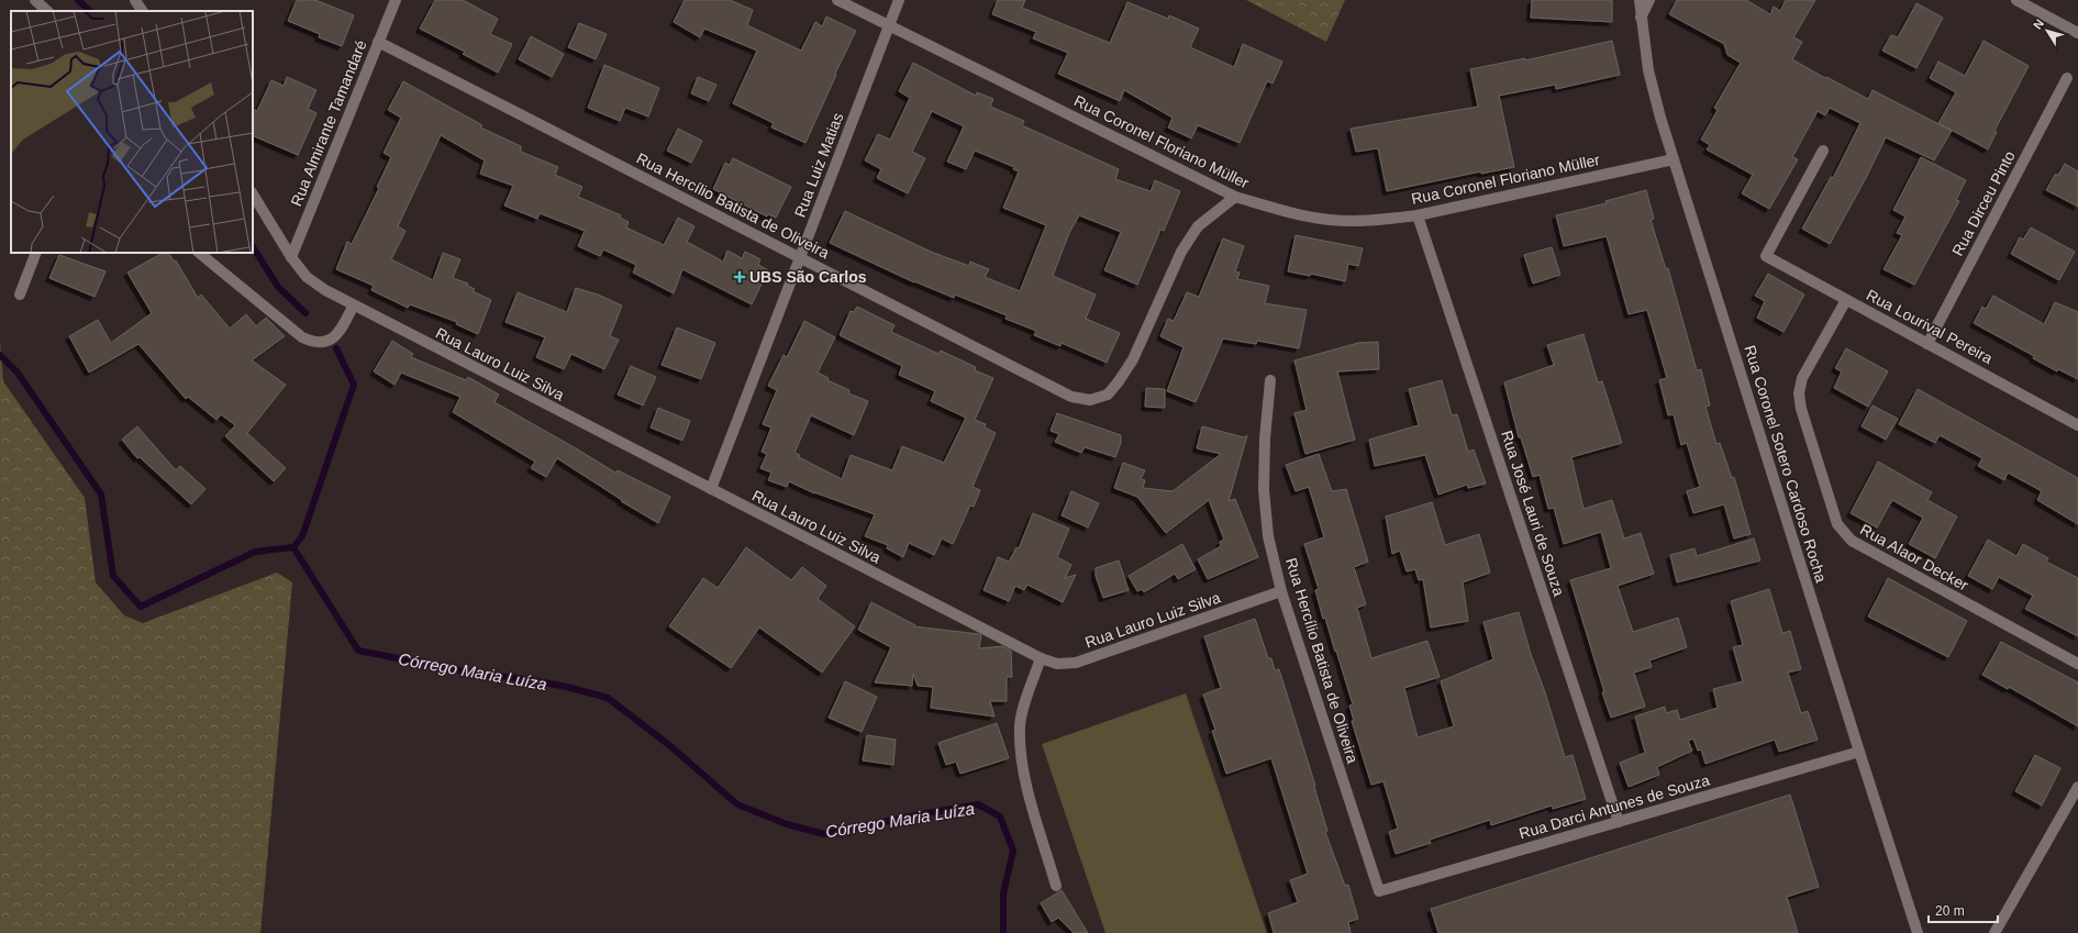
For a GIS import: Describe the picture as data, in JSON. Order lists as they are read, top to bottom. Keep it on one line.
{"streets":{"street":["Rua Almirante Tamandaré","Rua Coronel Floriano Müller","Rua Luiz Matias","Rua Dirceu Pinto","Rua Hercílio Batista de Oliveira","Rua Lourival Pereira","Rua Lauro Luiz Silva","Rua Coronel Sotero Cardoso Rocha","Rua José Lauri de Souza","Rua Alaor Decker","Rua Darci Antunes de Souza"]},"crossings":[["Rua Almirante Tamandaré","Rua Hercílio Batista de Oliveira"],["Rua Almirante Tamandaré","Rua Lauro Luiz Silva"],["Rua Coronel Floriano Müller","Rua Luiz Matias"],["Rua Coronel Floriano Müller","Rua Hercílio Batista de Oliveira"],["Rua Coronel Floriano Müller","Rua Coronel Sotero Cardoso Rocha"],["Rua Coronel Floriano Müller","Rua José Lauri de Souza"],["Rua Luiz Matias","Rua Hercílio Batista de Oliveira"],["Rua Luiz Matias","Rua Lauro Luiz Silva"],["Rua Dirceu Pinto","Rua Lourival Pereira"],["Rua Hercílio Batista de Oliveira","Rua Lauro Luiz Silva"],["Rua Hercílio Batista de Oliveira","Rua Darci Antunes de Souza"],["Rua Lourival Pereira","Rua Alaor Decker"],["Rua Coronel Sotero Cardoso Rocha","Rua Darci Antunes de Souza"],["Rua José Lauri de Souza","Rua Darci Antunes de Souza"]],"water":["Córrego Maria Luíza"],"places":{"health":["UBS São Carlos"]},"scale_bar":"20 m","north":"top left"}
